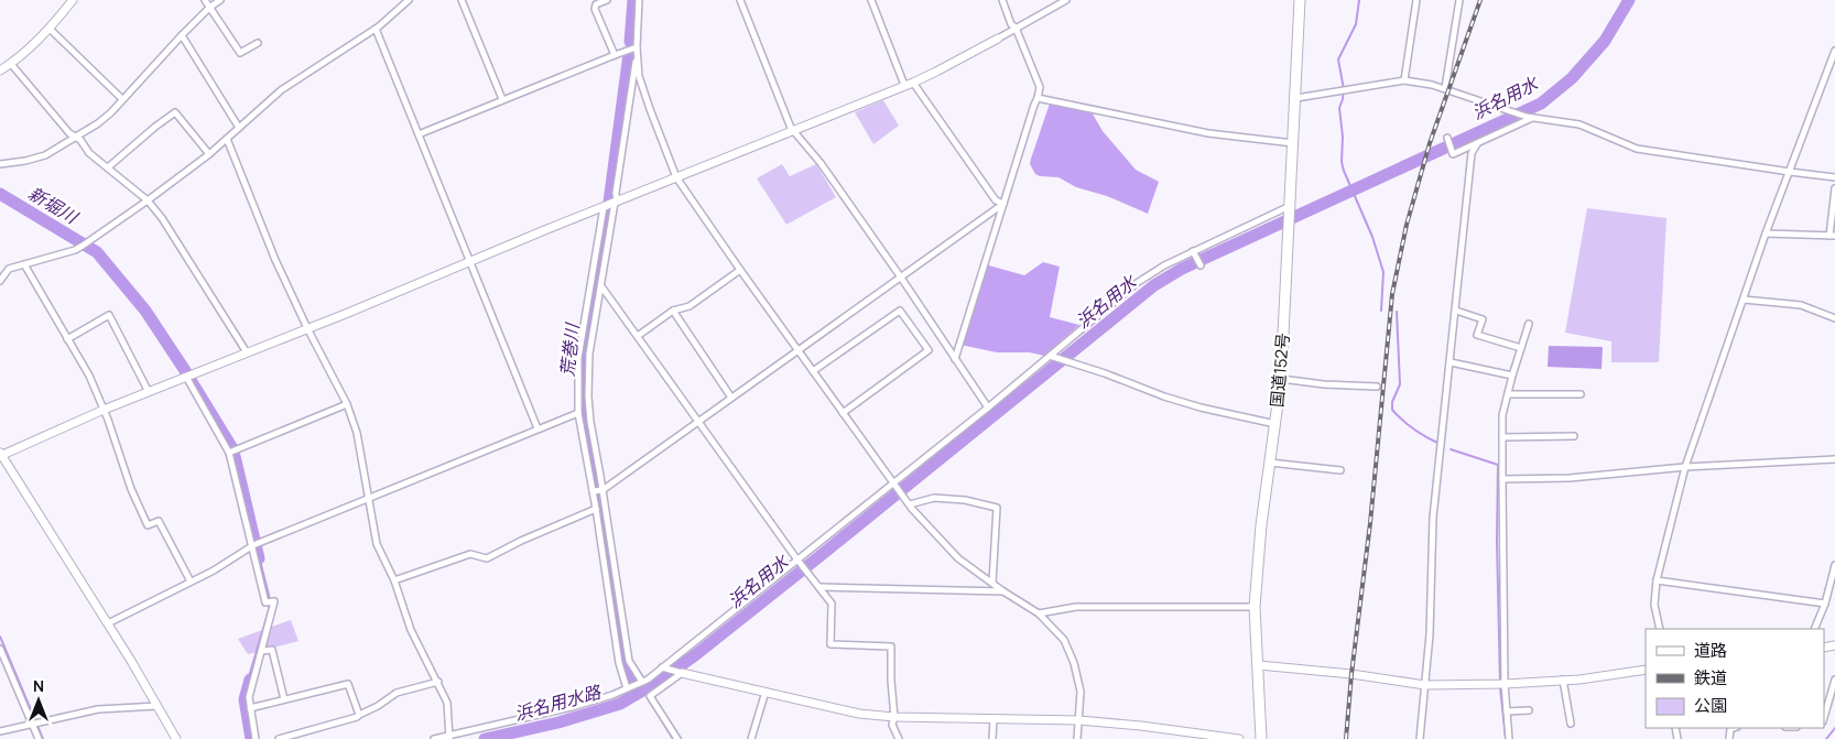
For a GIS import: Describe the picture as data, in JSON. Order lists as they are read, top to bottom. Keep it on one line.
{"streets":{"highway":["国道152号"]},"water":["浜名用水","新堀川","荒巻川","浜名用水路"],"legend":["道路","鉄道","公園"],"north":"top"}
